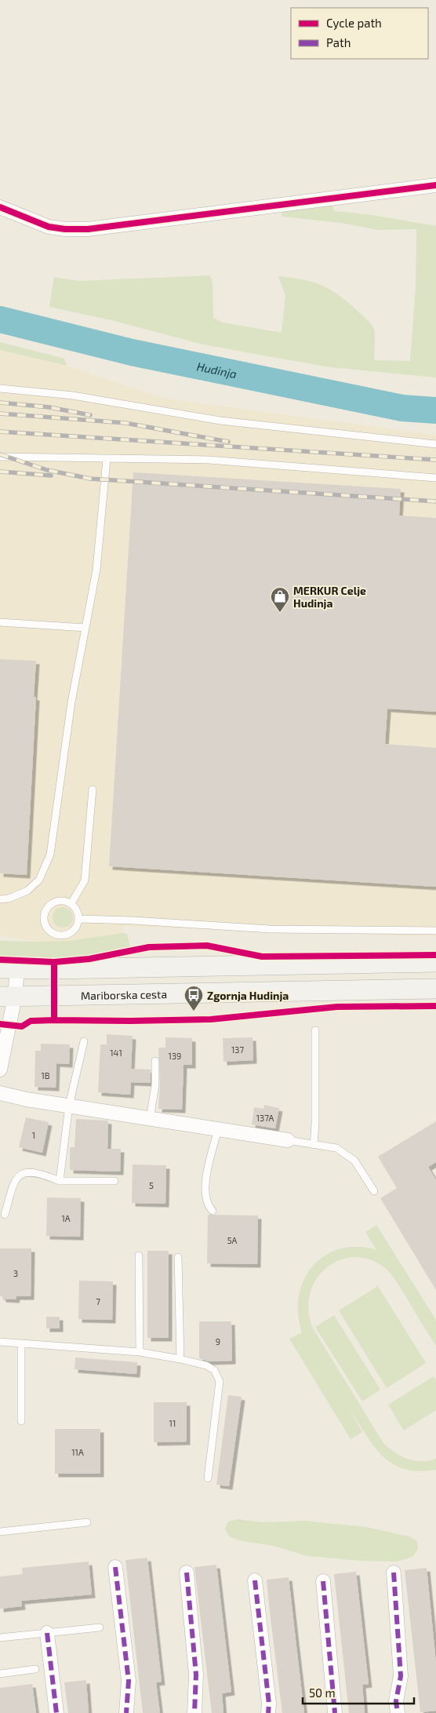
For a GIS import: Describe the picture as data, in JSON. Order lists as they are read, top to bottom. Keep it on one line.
{"streets":{"main road":["Mariborska cesta"]},"water":["Hudinja"],"places":{"shop":["MERKUR Celje Hudinja"],"bus stop":["Zgornja Hudinja"]},"house_numbers":["137","141","139","1B","137A","1","5","1A","5A","3","7","9","11","11A"],"legend":["Cycle path","Path"],"scale_bar":"50 m"}
